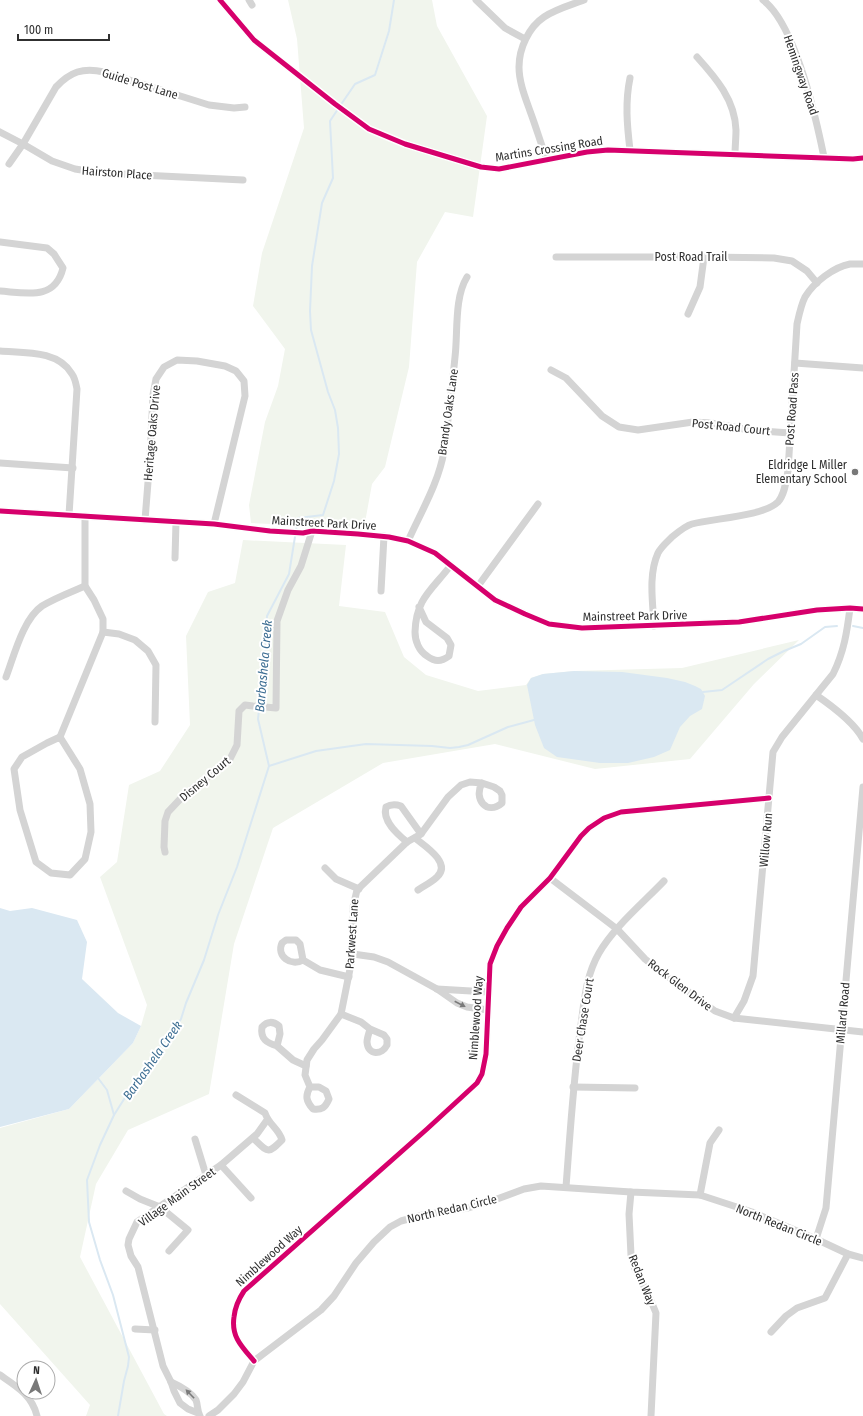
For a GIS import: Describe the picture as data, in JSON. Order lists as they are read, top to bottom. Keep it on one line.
{"streets":{"street":["Hemingway Road","Guide Post Lane","Martins Crossing Road","Hairston Place","Post Road Trail","Post Road Pass","Brandy Oaks Lane","Post Road Court","Heritage Oaks Drive","Mainstreet Park Drive","Disney Court","Willow Run","Parkwest Lane","Rock Glen Drive","Millard Road","Nimblewood Way","Deer Chase Court","Village Main Street","North Redan Circle","Redan Way"]},"crossings":[["Hemingway Road","Martins Crossing Road"],["Guide Post Lane","Hairston Place"],["Post Road Trail","Post Road Pass"],["Post Road Pass","Post Road Court"],["Post Road Pass","Mainstreet Park Drive"],["Brandy Oaks Lane","Mainstreet Park Drive"],["Heritage Oaks Drive","Mainstreet Park Drive"],["Mainstreet Park Drive","Disney Court"],["Mainstreet Park Drive","Willow Run"],["Willow Run","Rock Glen Drive"],["Willow Run","Nimblewood Way"],["Rock Glen Drive","Millard Road"],["Rock Glen Drive","Nimblewood Way"],["Rock Glen Drive","Deer Chase Court"],["Millard Road","North Redan Circle"],["Nimblewood Way","North Redan Circle"],["Deer Chase Court","North Redan Circle"],["North Redan Circle","Redan Way"]],"water":["Barbashela Creek"],"places":["Eldridge L Miller Elementary School"],"scale_bar":"100 m","north":"top"}
